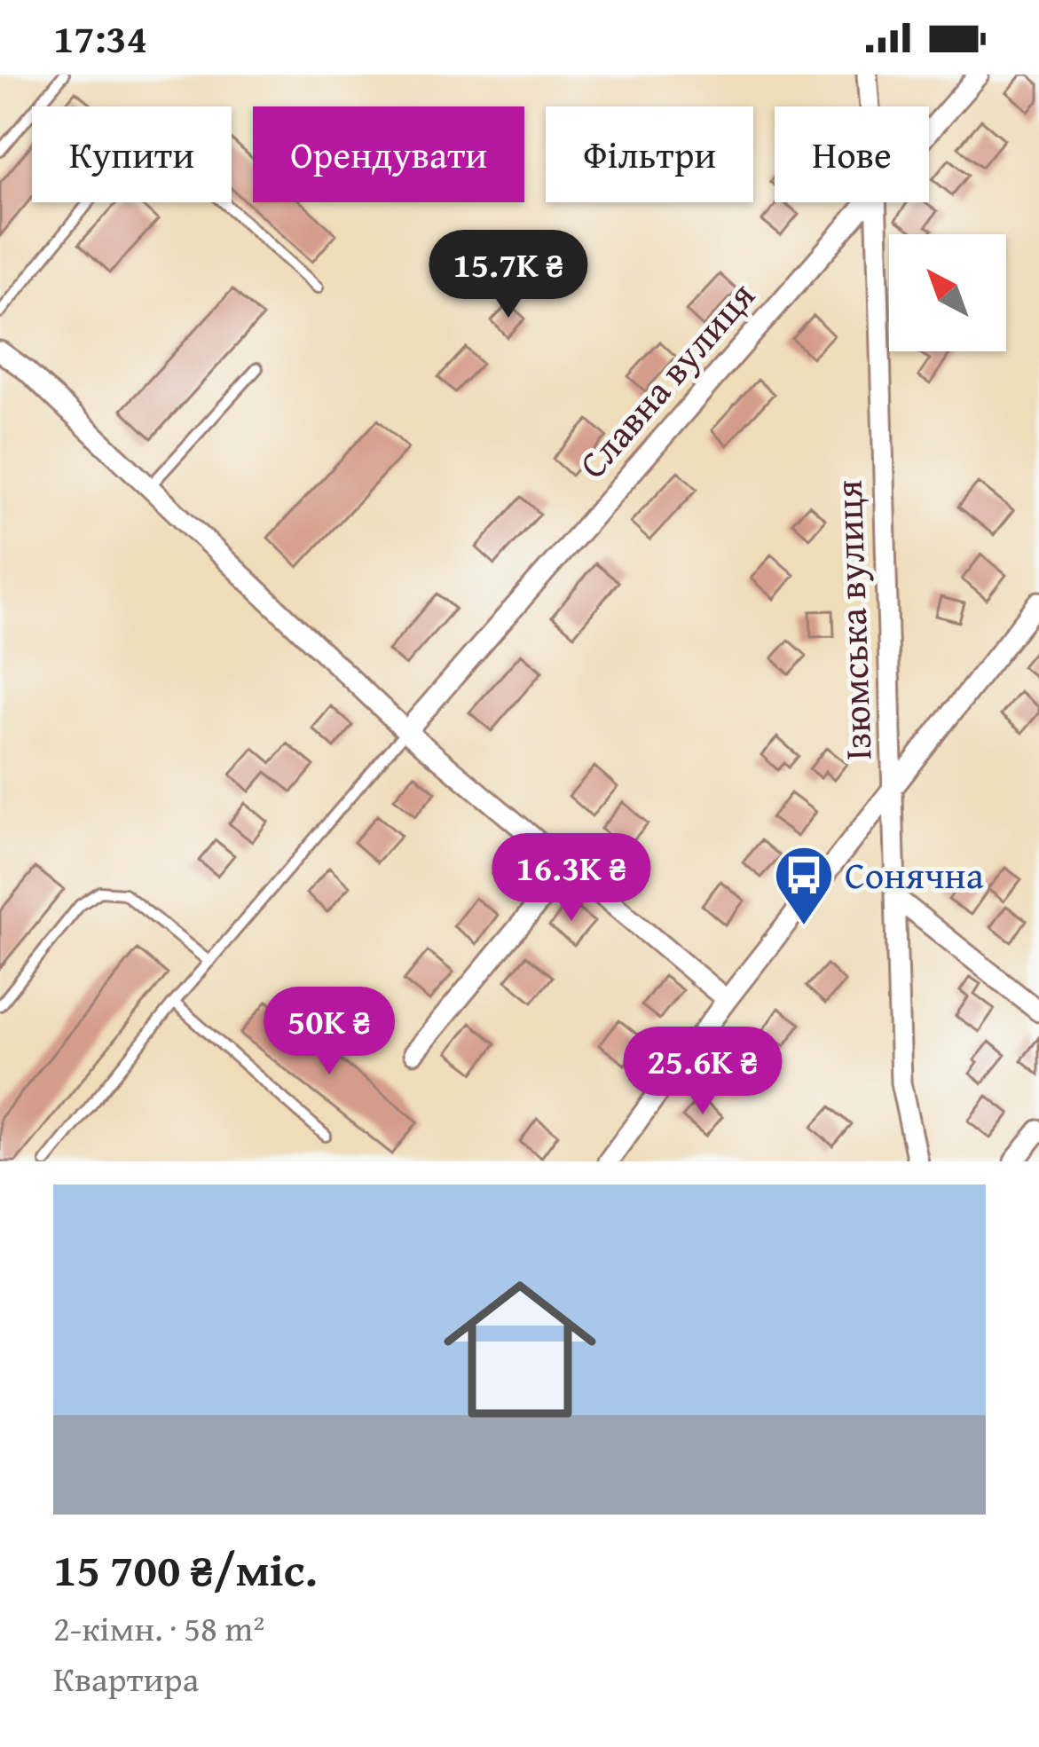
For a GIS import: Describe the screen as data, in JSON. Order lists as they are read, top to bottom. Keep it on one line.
{"streets":{"street":["Славна вулиця","Ізюмська вулиця"]},"places":{"bus stop":["Сонячна"]},"north":"top left","page":{"status":"17:34","chip":["Купити","Орендувати","Фільтри","Нове"],"price":["15.7K ₴","16.3K ₴","50K ₴","25.6K ₴"],"list":[{"name":"15 700 ₴/міс.","note":"2-кімн. · 58 m² · Квартира"}]}}
